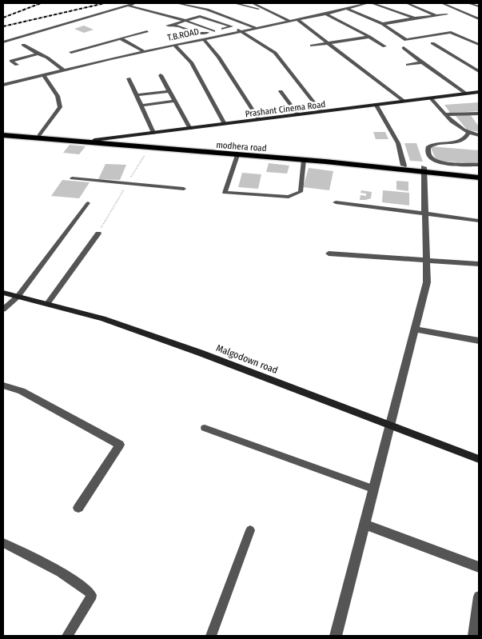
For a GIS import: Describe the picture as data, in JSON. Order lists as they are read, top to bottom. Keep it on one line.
{"streets":{"main road":["modhera road"],"street":["T.B.ROAD","Prashant Cinema Road","Malgodown road"]}}
